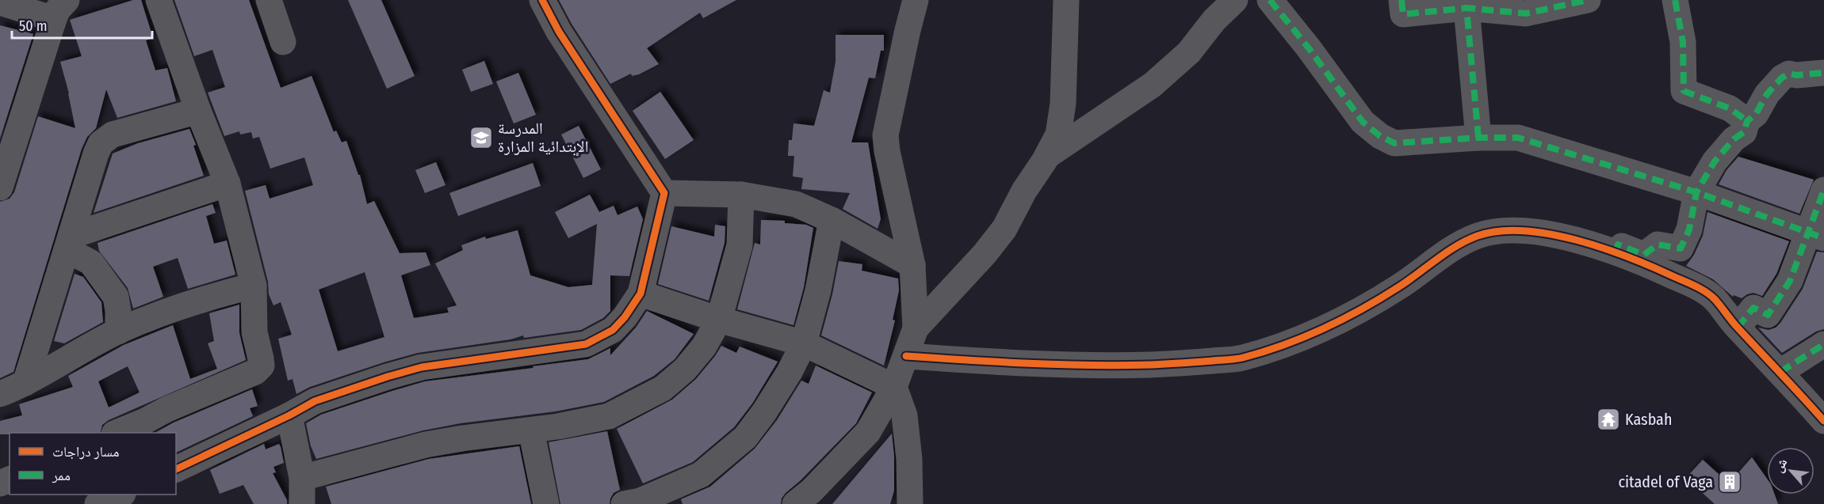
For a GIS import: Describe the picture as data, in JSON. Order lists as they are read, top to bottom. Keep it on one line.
{"places":{"school or university":["المدرسة الإبتدائية المزارة"],"temple":["Kasbah"],"building":["citadel of Vaga"]},"legend":["مسار دراجات","ممر"],"scale_bar":"50 m","north":"top left"}
